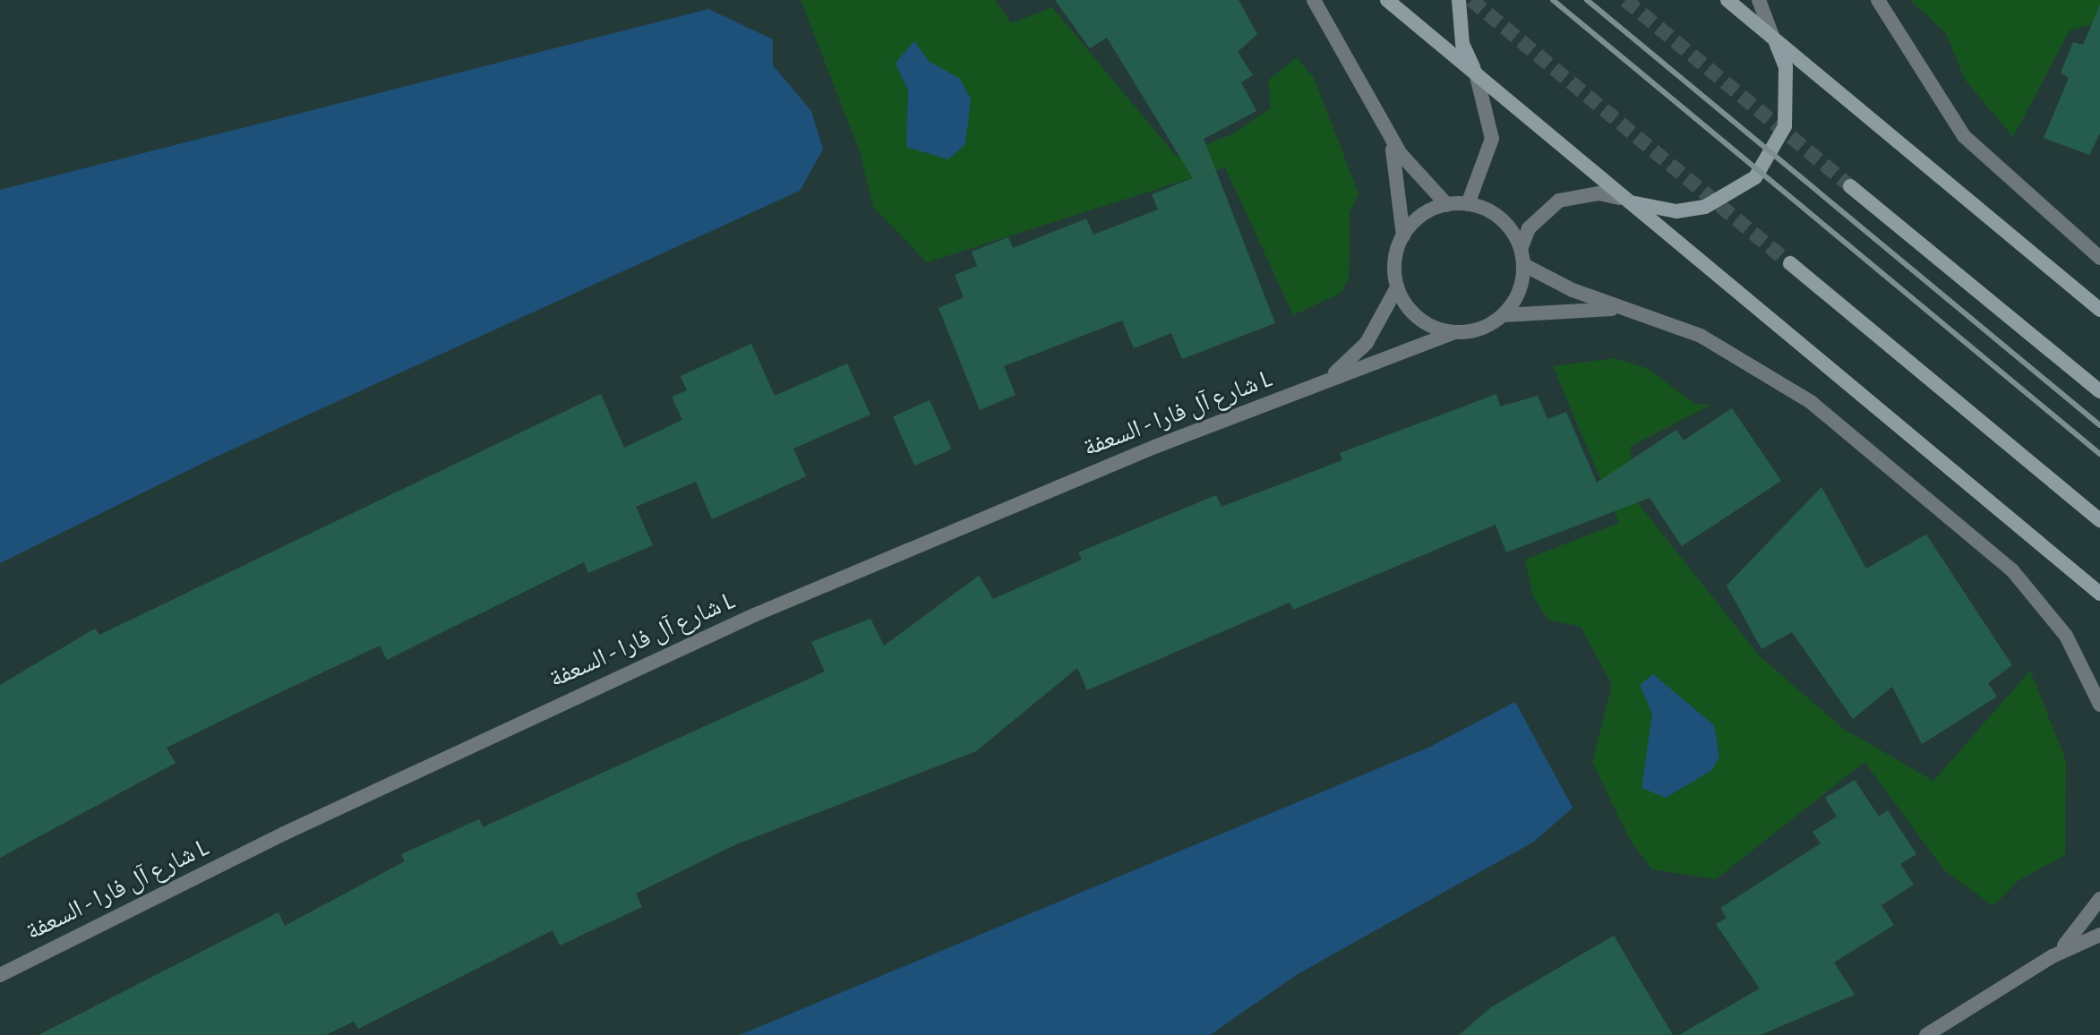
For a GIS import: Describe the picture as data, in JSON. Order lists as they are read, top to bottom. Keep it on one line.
{"streets":{"street":["شارع آل فارا - السعفة L"]}}
